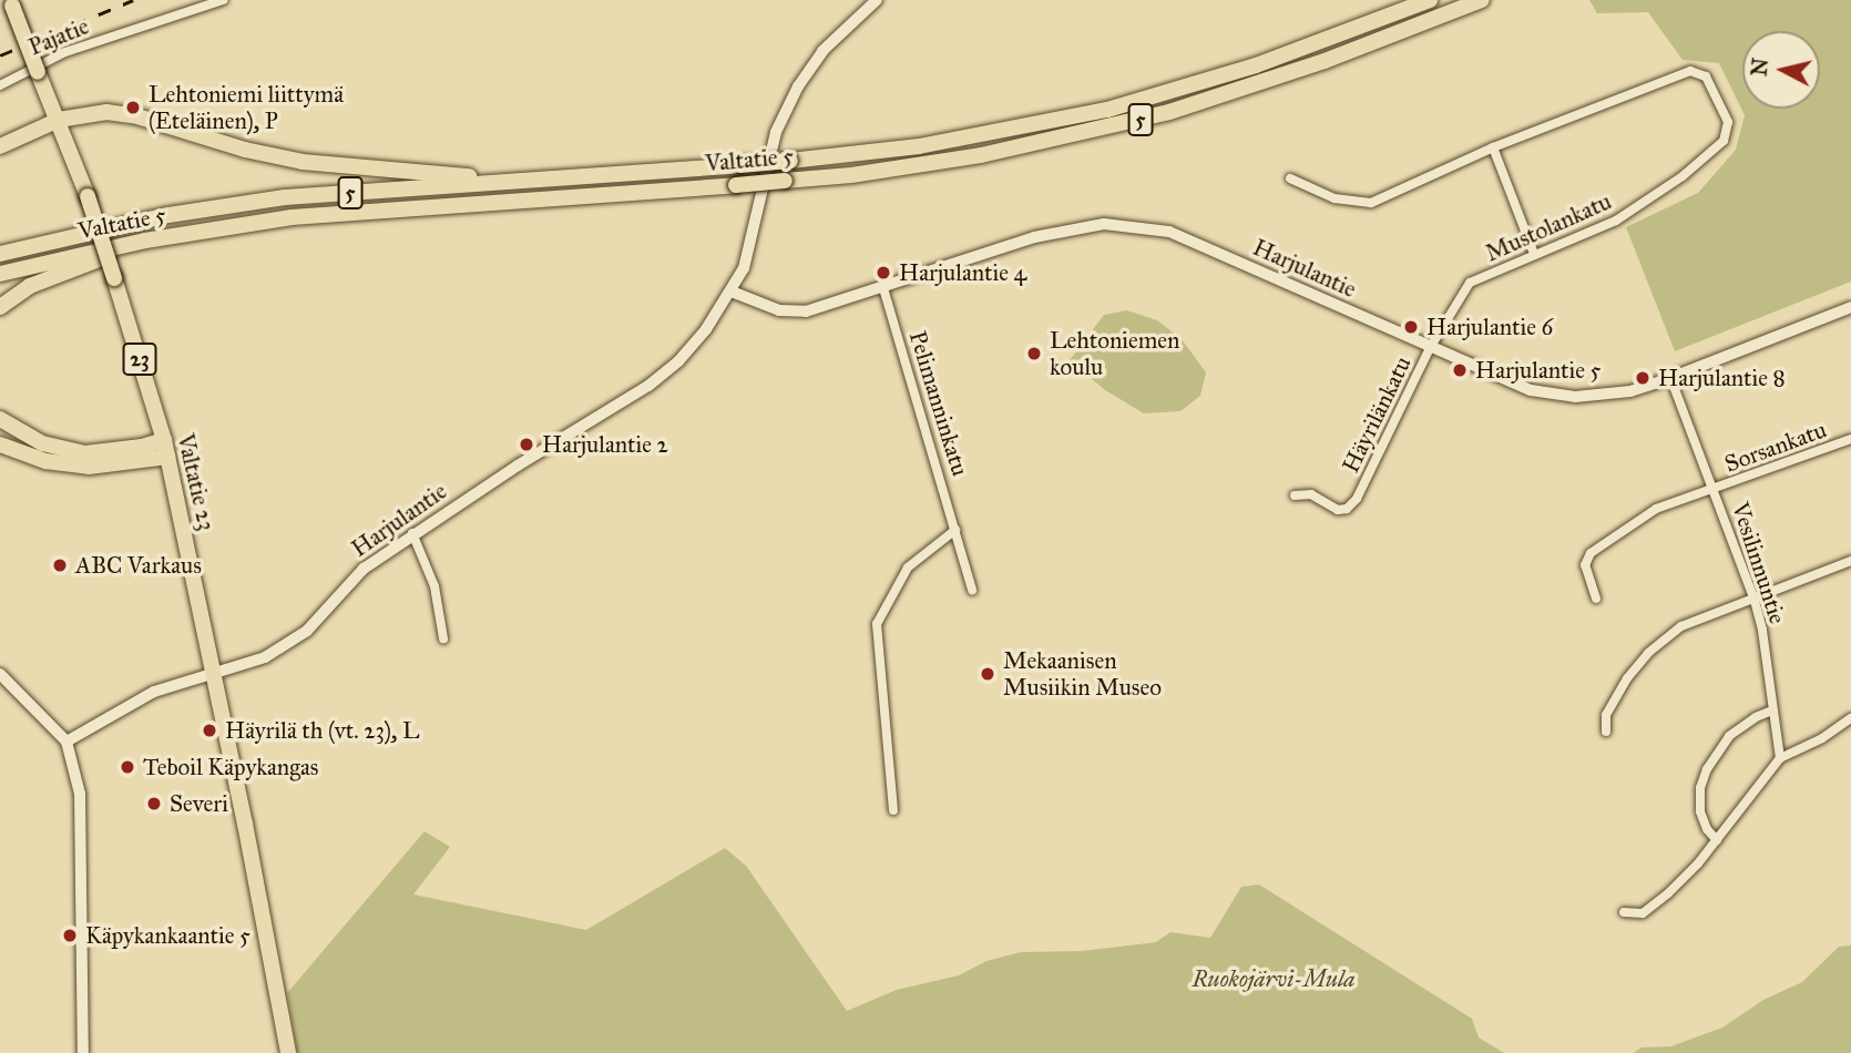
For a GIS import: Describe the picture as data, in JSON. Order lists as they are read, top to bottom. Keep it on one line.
{"streets":{"highway":["5","Valtatie 5","23","Valtatie 23"],"street":["Pajatie","Mustolankatu","Harjulantie","Pelimanninkatu","Häyrilänkatu","Sorsankatu","Vesilinnuntie"]},"crossings":[["Mustolankatu","Harjulantie"],["Mustolankatu","Häyrilänkatu"],["Harjulantie","Pelimanninkatu"],["Harjulantie","Häyrilänkatu"],["Harjulantie","Valtatie 23"],["Harjulantie","Vesilinnuntie"],["Sorsankatu","Vesilinnuntie"]],"parks":["Ruokojärvi-Mula"],"places":["Lehtoniemi liittymä (Eteläinen), P","Harjulantie 4","Harjulantie 6","Lehtoniemen koulu","Harjulantie 5","Harjulantie 8","Harjulantie 2","ABC Varkaus","Mekaanisen Musiikin Museo","Häyrilä th (vt. 23), L","Teboil Käpykangas","Severi","Käpykankaantie 5"],"north":"left"}
